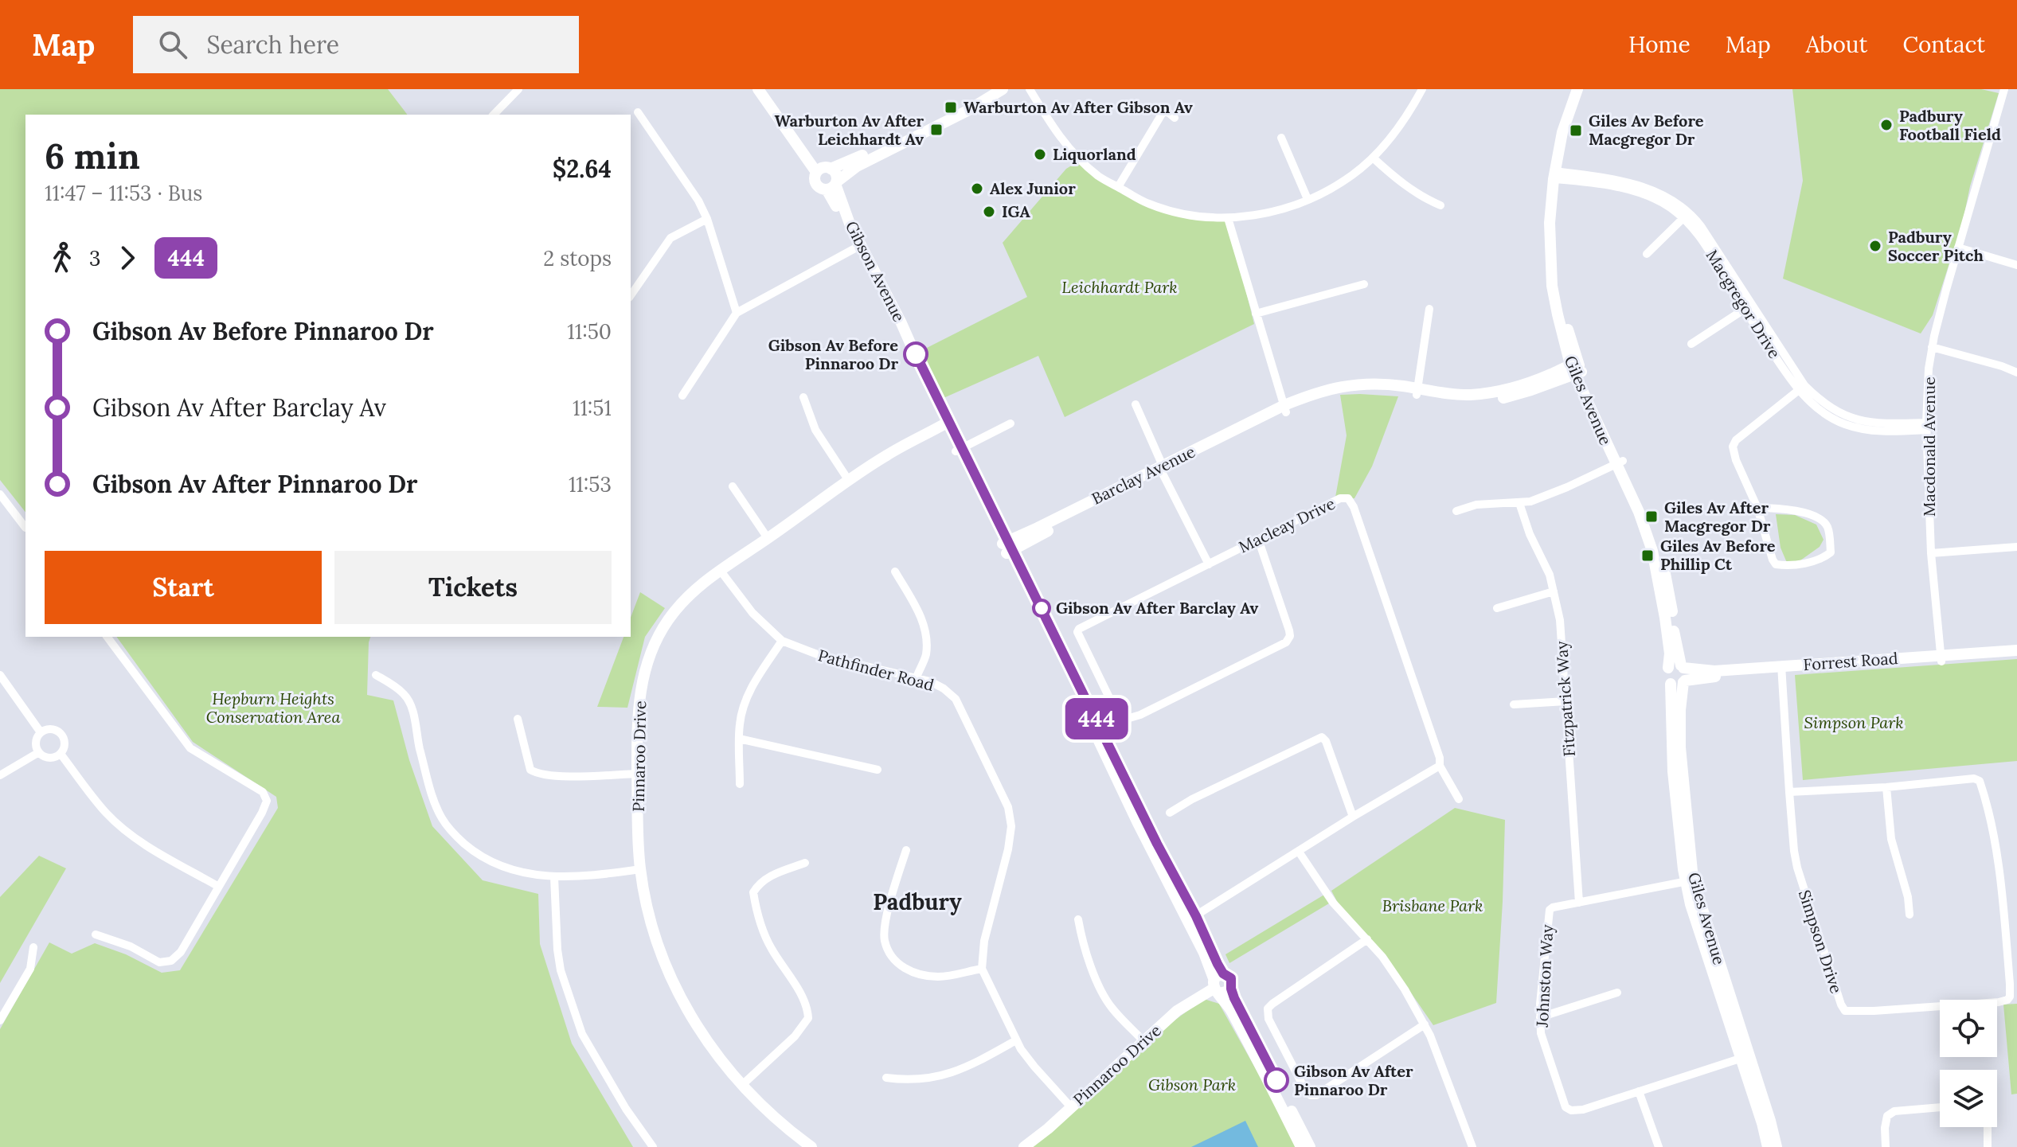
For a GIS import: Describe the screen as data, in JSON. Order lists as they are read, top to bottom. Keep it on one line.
{"streets":{"street":["Gibson Avenue","Macgregor Drive","Giles Avenue","Macdonald Avenue","Barclay Avenue","Macleay Drive","Forrest Road","Pathfinder Road","Fitzpatrick Way","Pinnaroo Drive","Simpson Drive","Johnston Way"]},"crossings":[["Gibson Avenue","Barclay Avenue"],["Gibson Avenue","Pinnaroo Drive"],["Macgregor Drive","Giles Avenue"],["Macgregor Drive","Macdonald Avenue"],["Giles Avenue","Barclay Avenue"],["Giles Avenue","Forrest Road"],["Giles Avenue","Johnston Way"],["Macdonald Avenue","Forrest Road"],["Forrest Road","Simpson Drive"],["Pathfinder Road","Pinnaroo Drive"],["Fitzpatrick Way","Johnston Way"]],"districts":["Padbury"],"parks":["Leichhardt Park","Hepburn Heights Conservation Area","Simpson Park","Brisbane Park","Gibson Park"],"places":{"transit":["Warburton Av After Gibson Av","Warburton Av After Leichhardt Av","Giles Av Before Macgregor Dr","Giles Av After Macgregor Dr","Giles Av Before Phillip Ct"],"other":["Padbury Football Field","Liquorland","Alex Junior","IGA","Padbury Soccer Pitch","Gibson Av Before Pinnaroo Dr","Gibson Av After Barclay Av","Gibson Av After Pinnaroo Dr"]},"lines":["bus line 444"],"page":{"header":"Map","search":"Search here","nav":["Home","Map","About","Contact"],"on_map":"444","heading":["6 min","11:47 – 11:53 · Bus","$2.64"],"legs":["3","444","2 stops"],"list":[{"name":"Gibson Av Before Pinnaroo Dr","value":"11:50"},{"name":"Gibson Av After Barclay Av","value":"11:51"},{"name":"Gibson Av After Pinnaroo Dr","value":"11:53"}],"buttons":["Start","Tickets"]}}
